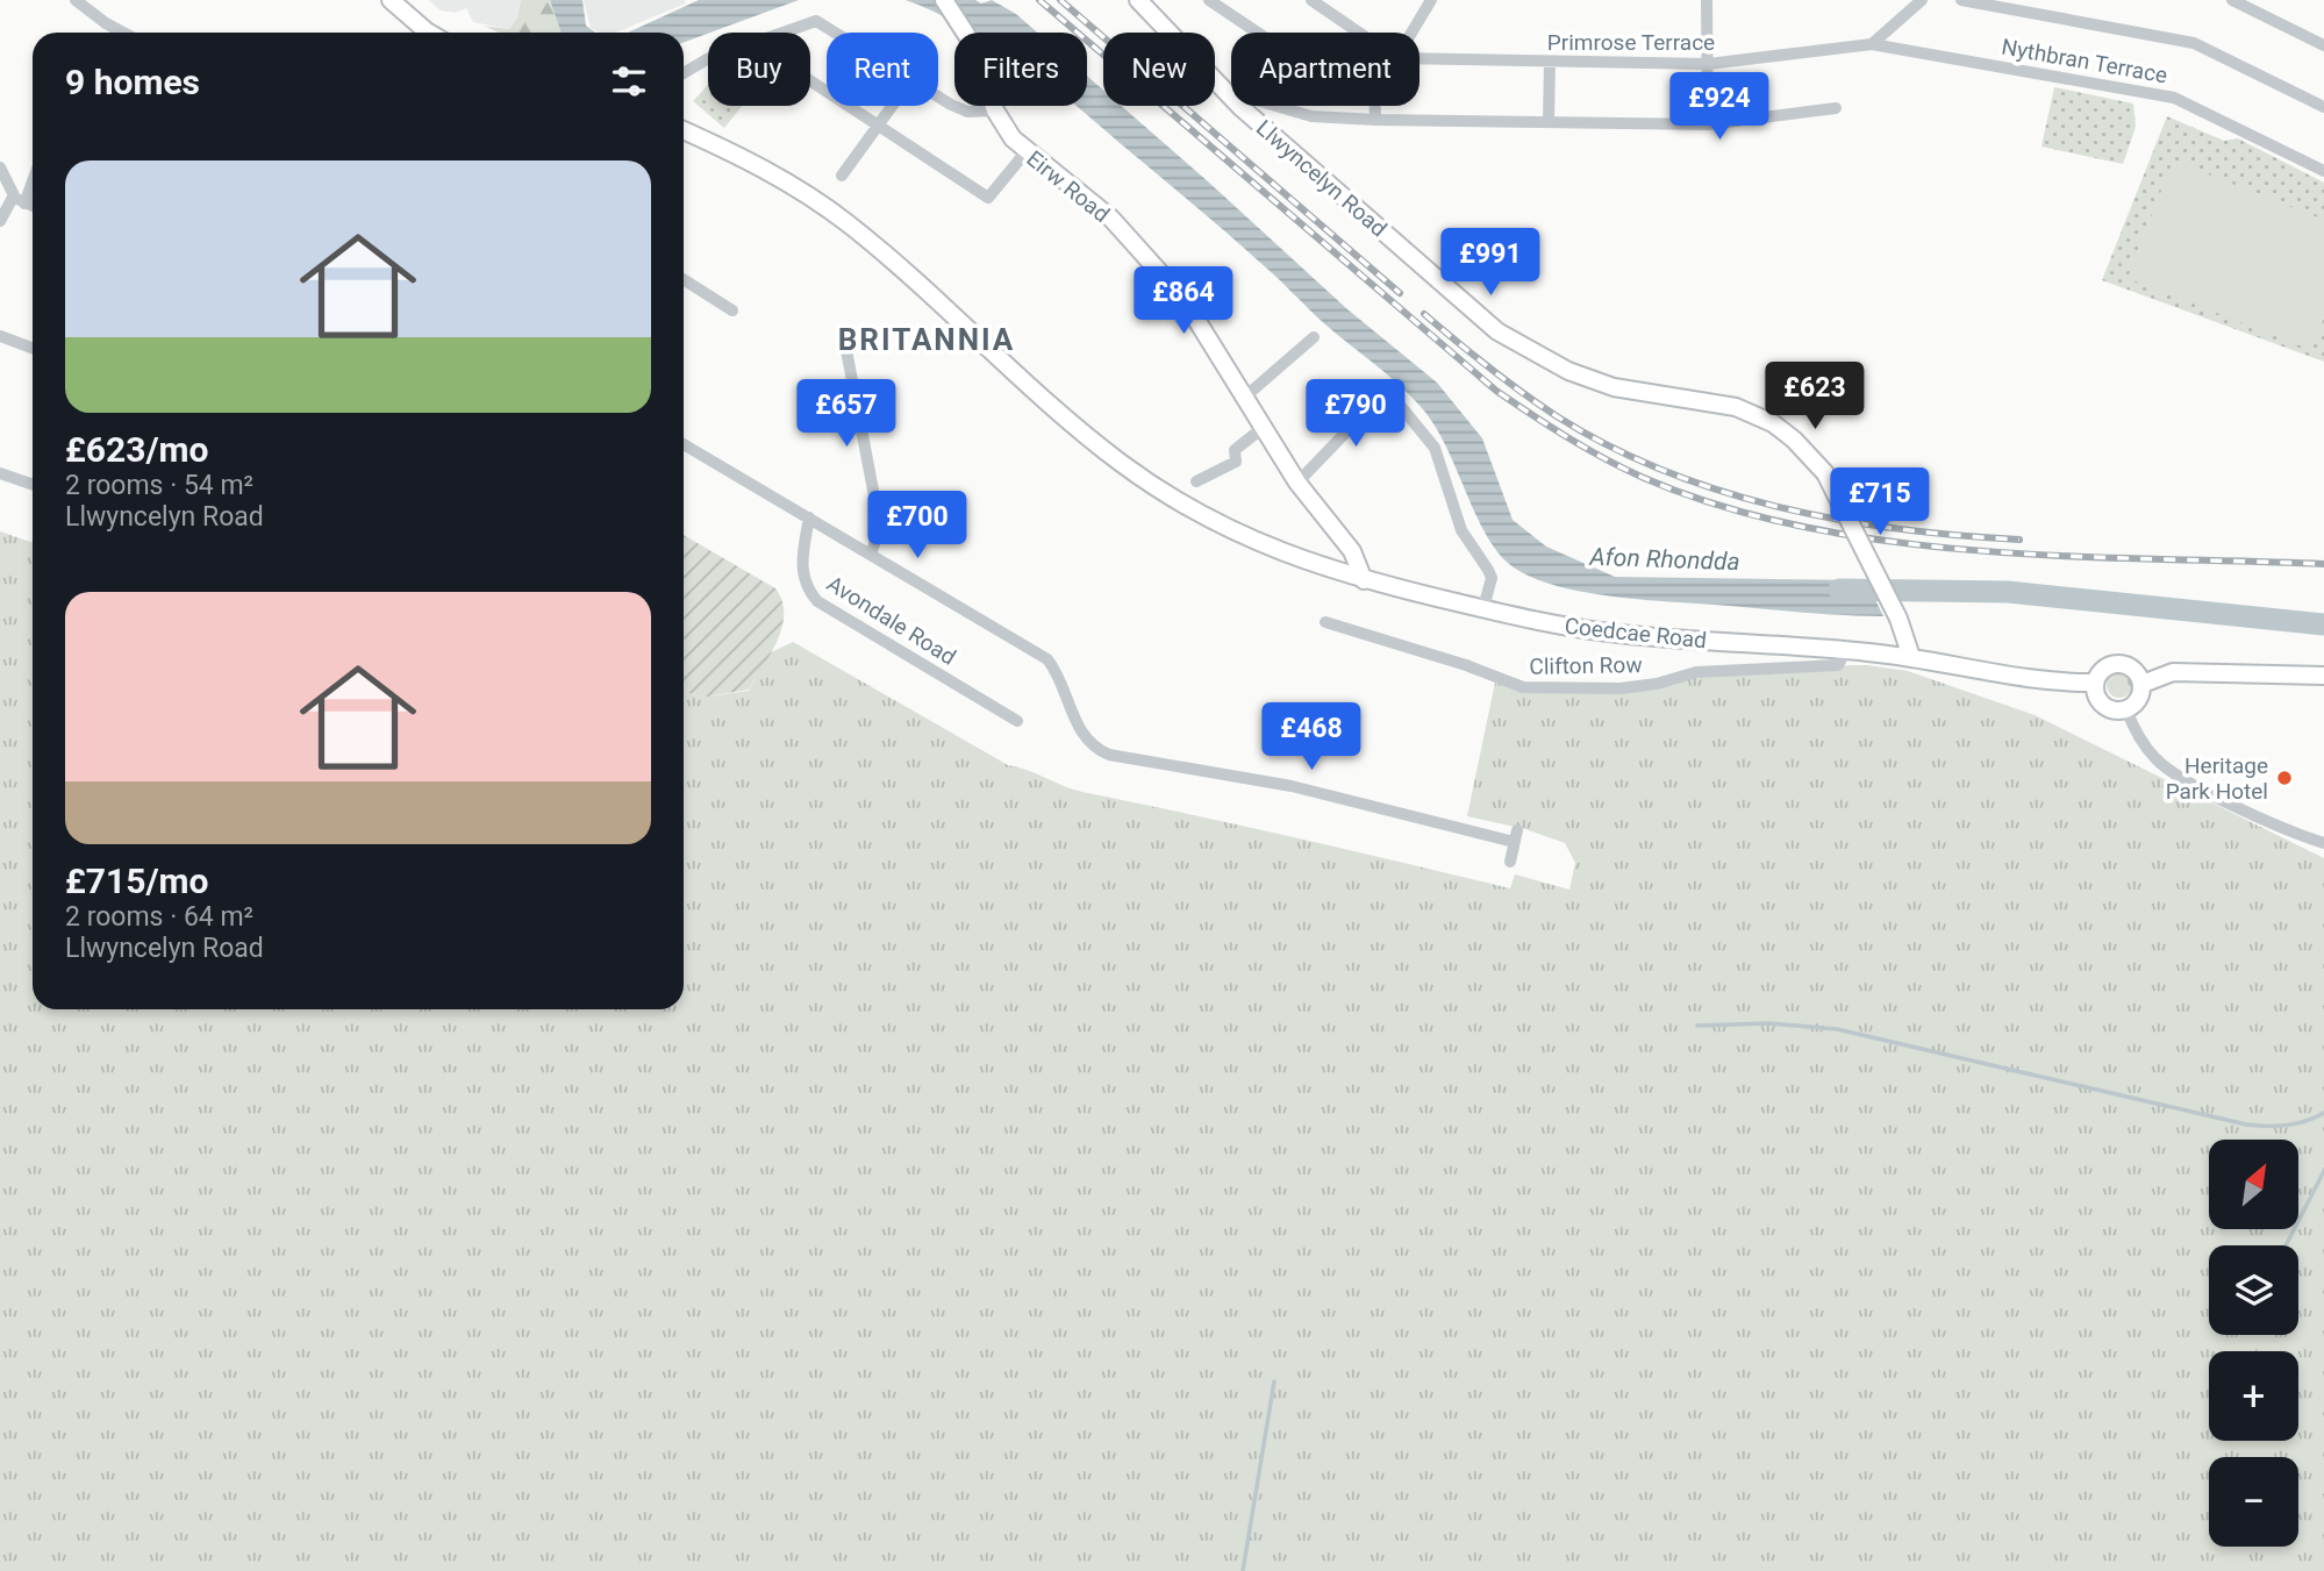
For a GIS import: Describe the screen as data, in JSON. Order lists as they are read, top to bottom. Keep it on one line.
{"streets":{"main road":["Llwyncelyn Road","Eirw Road","Coedcae Road"],"street":["Primrose Terrace","Nythbran Terrace","Avondale Road","Clifton Row"]},"crossings":[["Primrose Terrace","Nythbran Terrace"],["Llwyncelyn Road","Coedcae Road"],["Eirw Road","Coedcae Road"],["Coedcae Road","Clifton Row"]],"districts":["BRITANNIA"],"water":["Afon Rhondda"],"places":["Heritage Park Hotel"],"north":"top right","page":{"chip":["Buy","Rent","Filters","New","Apartment"],"heading":"9 homes","price":["£924","£991","£864","£623","£657","£790","£715","£700","£468"],"list":[{"name":"£623/mo","note":"2 rooms · 54 m² · Llwyncelyn Road"},{"name":"£715/mo","note":"2 rooms · 64 m² · Llwyncelyn Road"}],"map_buttons":["+","−"]}}
